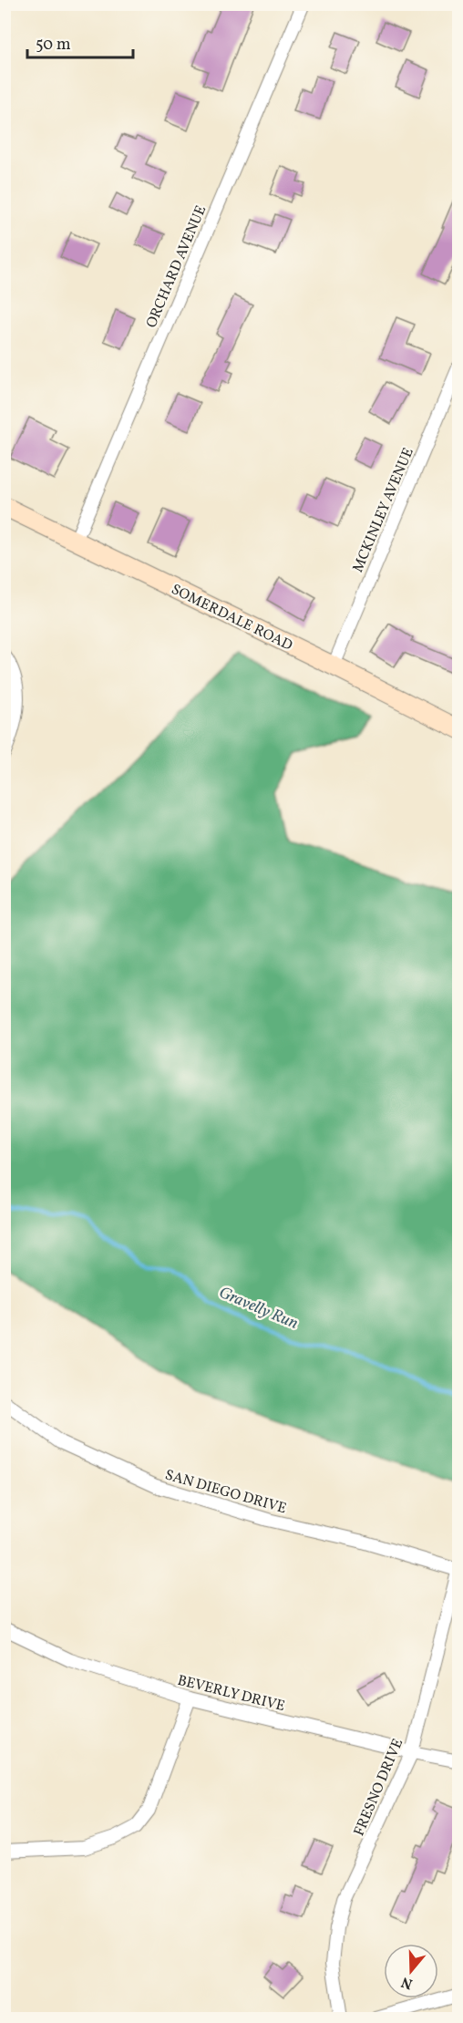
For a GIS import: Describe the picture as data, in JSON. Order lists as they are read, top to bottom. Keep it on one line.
{"streets":{"main road":["SOMERDALE ROAD"],"street":["ORCHARD AVENUE","MCKINLEY AVENUE","SAN DIEGO DRIVE","BEVERLY DRIVE","FRESNO DRIVE"]},"crossings":[["ORCHARD AVENUE","SOMERDALE ROAD"],["MCKINLEY AVENUE","SOMERDALE ROAD"],["SAN DIEGO DRIVE","FRESNO DRIVE"],["BEVERLY DRIVE","FRESNO DRIVE"]],"water":["Gravelly Run"],"scale_bar":"50 m","north":"bottom"}
